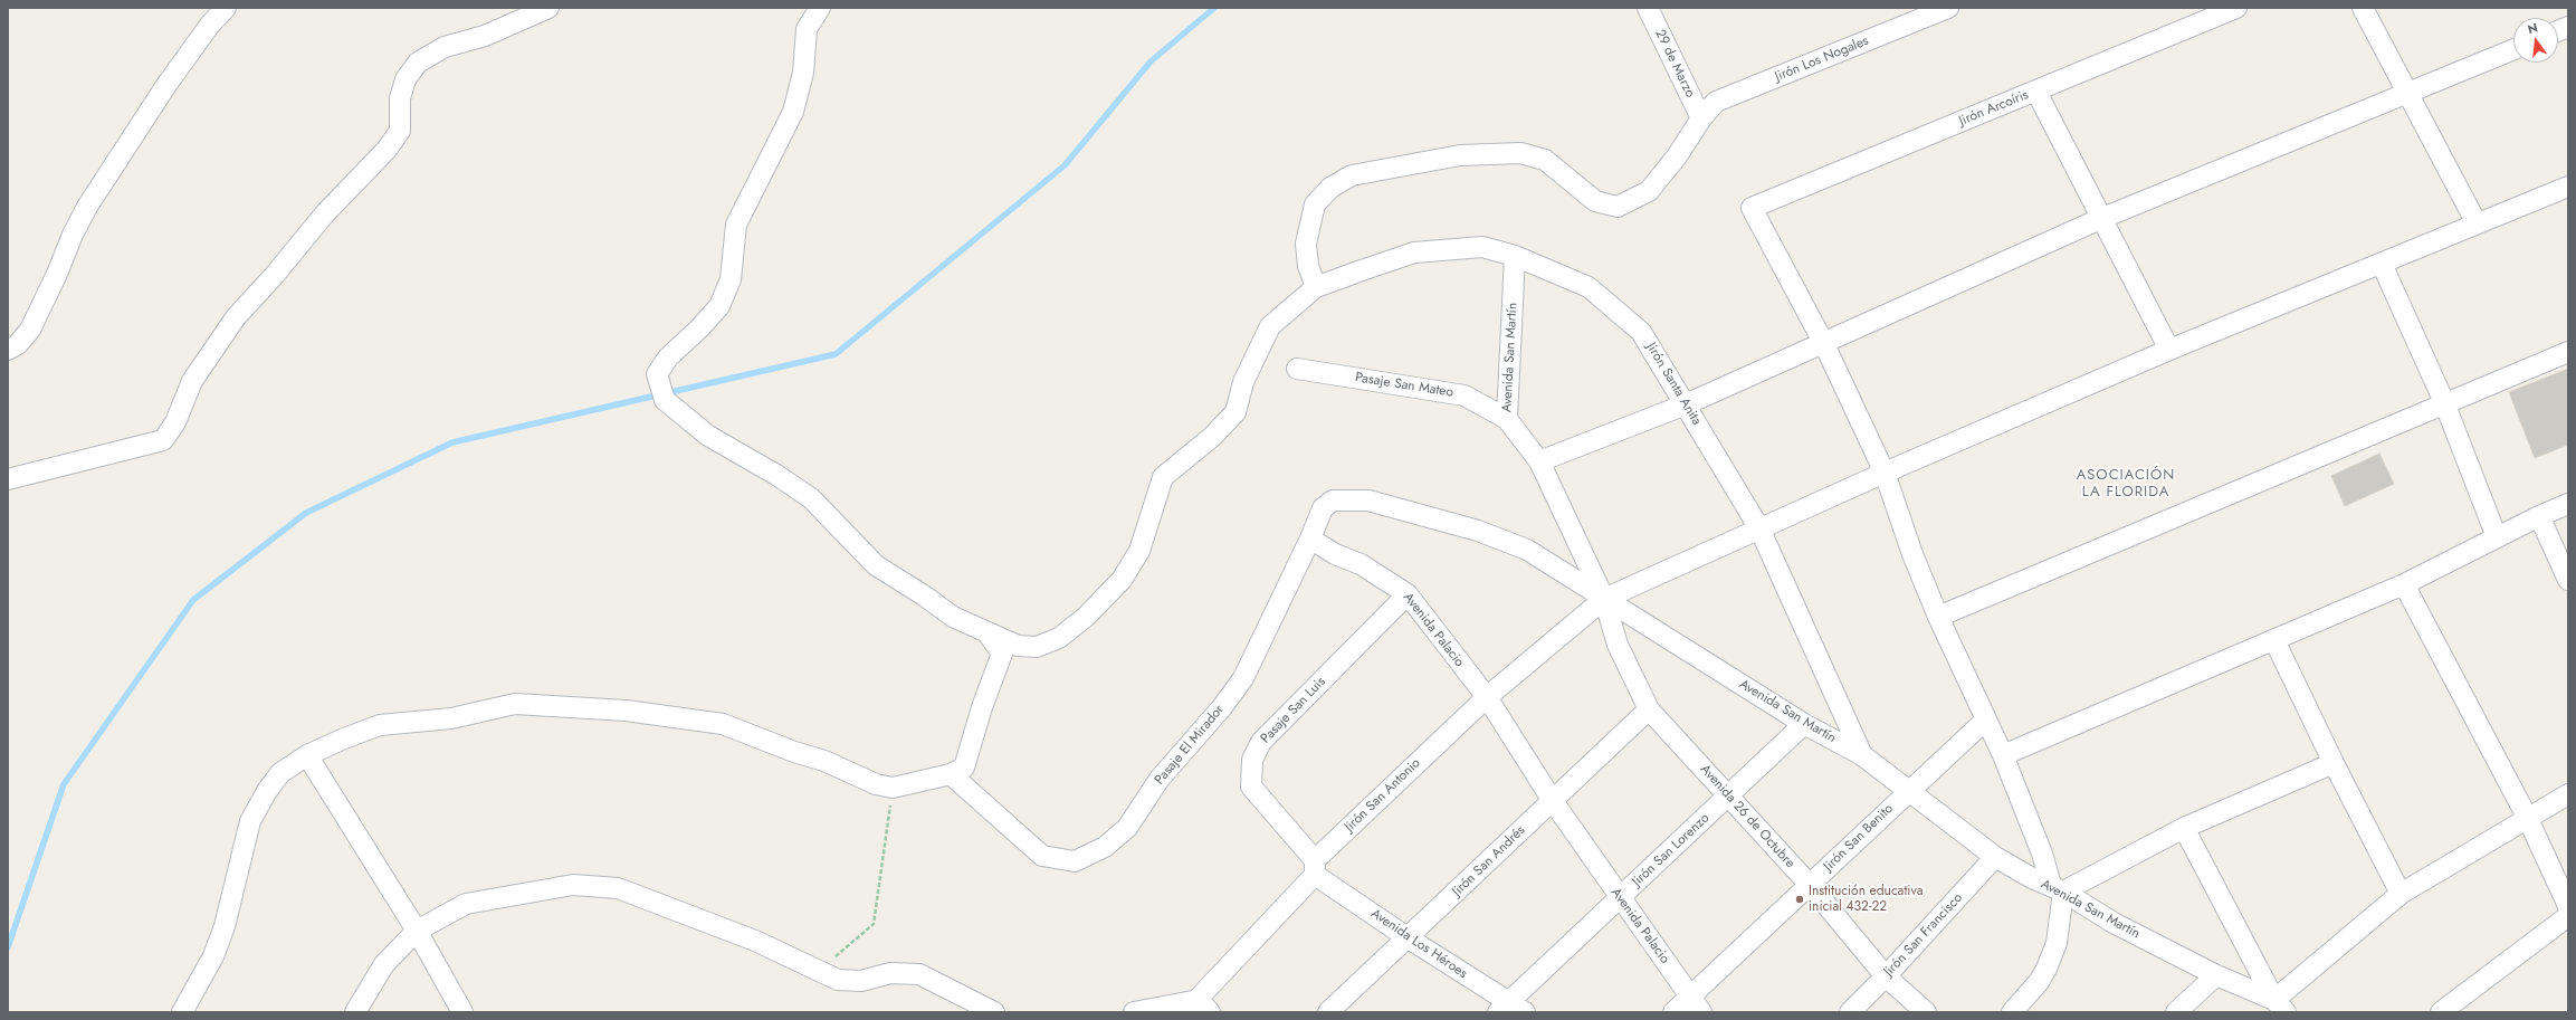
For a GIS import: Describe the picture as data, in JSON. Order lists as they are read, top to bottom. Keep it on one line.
{"streets":{"street":["Jirón Los Nogales","29 de Marzo","Jirón Arcoíris","Avenida San Martín","Jirón Santa Anita","Pasaje San Mateo","Avenida Palacio","Pasaje San Luis","Pasaje El Mirador","Jirón San Antonio","Avenida 26 de Octubre","Jirón San Benito","Jirón San Lorenzo","Jirón San Andrés","Jirón San Francisco","Avenida Los Héroes"]},"crossings":[["Jirón Los Nogales","29 de Marzo"],["Jirón Los Nogales","Jirón Santa Anita"],["Avenida San Martín","Jirón Santa Anita"],["Avenida San Martín","Pasaje San Mateo"],["Avenida San Martín","Jirón San Antonio"],["Avenida San Martín","Avenida 26 de Octubre"],["Avenida San Martín","Jirón San Benito"],["Avenida San Martín","Jirón San Lorenzo"],["Avenida San Martín","Jirón San Francisco"],["Jirón Santa Anita","Jirón San Antonio"],["Avenida Palacio","Pasaje San Luis"],["Avenida Palacio","Pasaje El Mirador"],["Avenida Palacio","Jirón San Antonio"],["Avenida Palacio","Jirón San Benito"],["Avenida Palacio","Jirón San Lorenzo"],["Avenida Palacio","Jirón San Andrés"],["Pasaje San Luis","Jirón San Antonio"],["Pasaje San Luis","Avenida Los Héroes"],["Jirón San Antonio","Avenida 26 de Octubre"],["Jirón San Antonio","Avenida Los Héroes"],["Avenida 26 de Octubre","Jirón San Benito"],["Avenida 26 de Octubre","Jirón San Lorenzo"],["Avenida 26 de Octubre","Jirón San Andrés"],["Avenida 26 de Octubre","Jirón San Francisco"],["Jirón San Lorenzo","Avenida Los Héroes"],["Jirón San Andrés","Avenida Los Héroes"]],"districts":["ASOCIACIÓN LA FLORIDA"],"places":["Institución educativa inicial 432-22"],"north":"top"}
